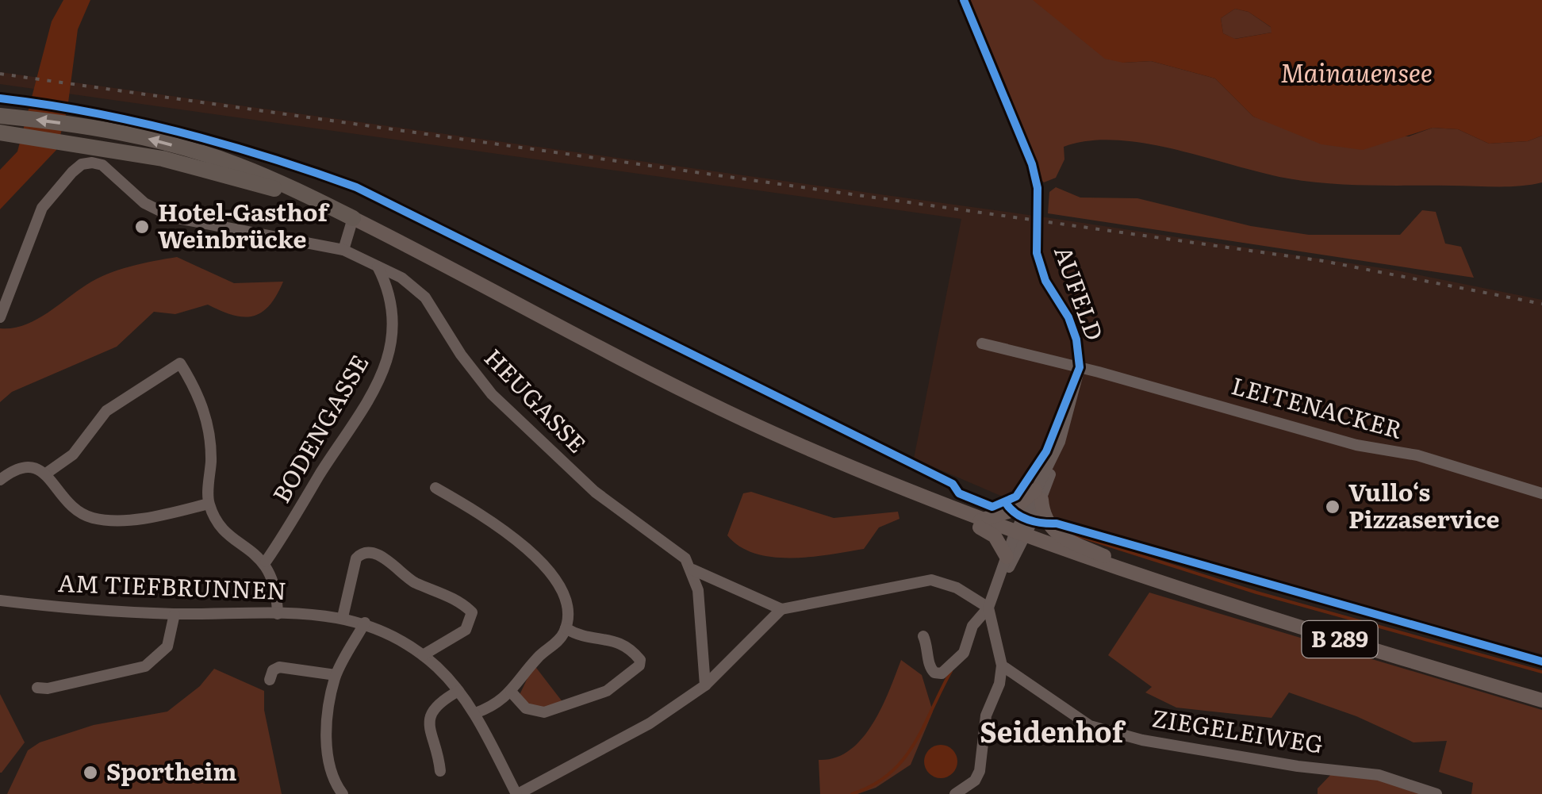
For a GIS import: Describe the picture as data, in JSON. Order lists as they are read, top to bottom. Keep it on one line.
{"streets":{"highway":["B 289"],"street":["AUFELD","HEUGASSE","LEITENACKER","BODENGASSE","AM TIEFBRUNNEN","ZIEGELEIWEG"]},"crossings":[["AUFELD","LEITENACKER"],["AUFELD","B 289"],["HEUGASSE","BODENGASSE"]],"districts":["Seidenhof"],"water":["Mainauensee"],"places":["Hotel-Gasthof Weinbrücke","Vullo‘s Pizzaservice","Sportheim"]}
